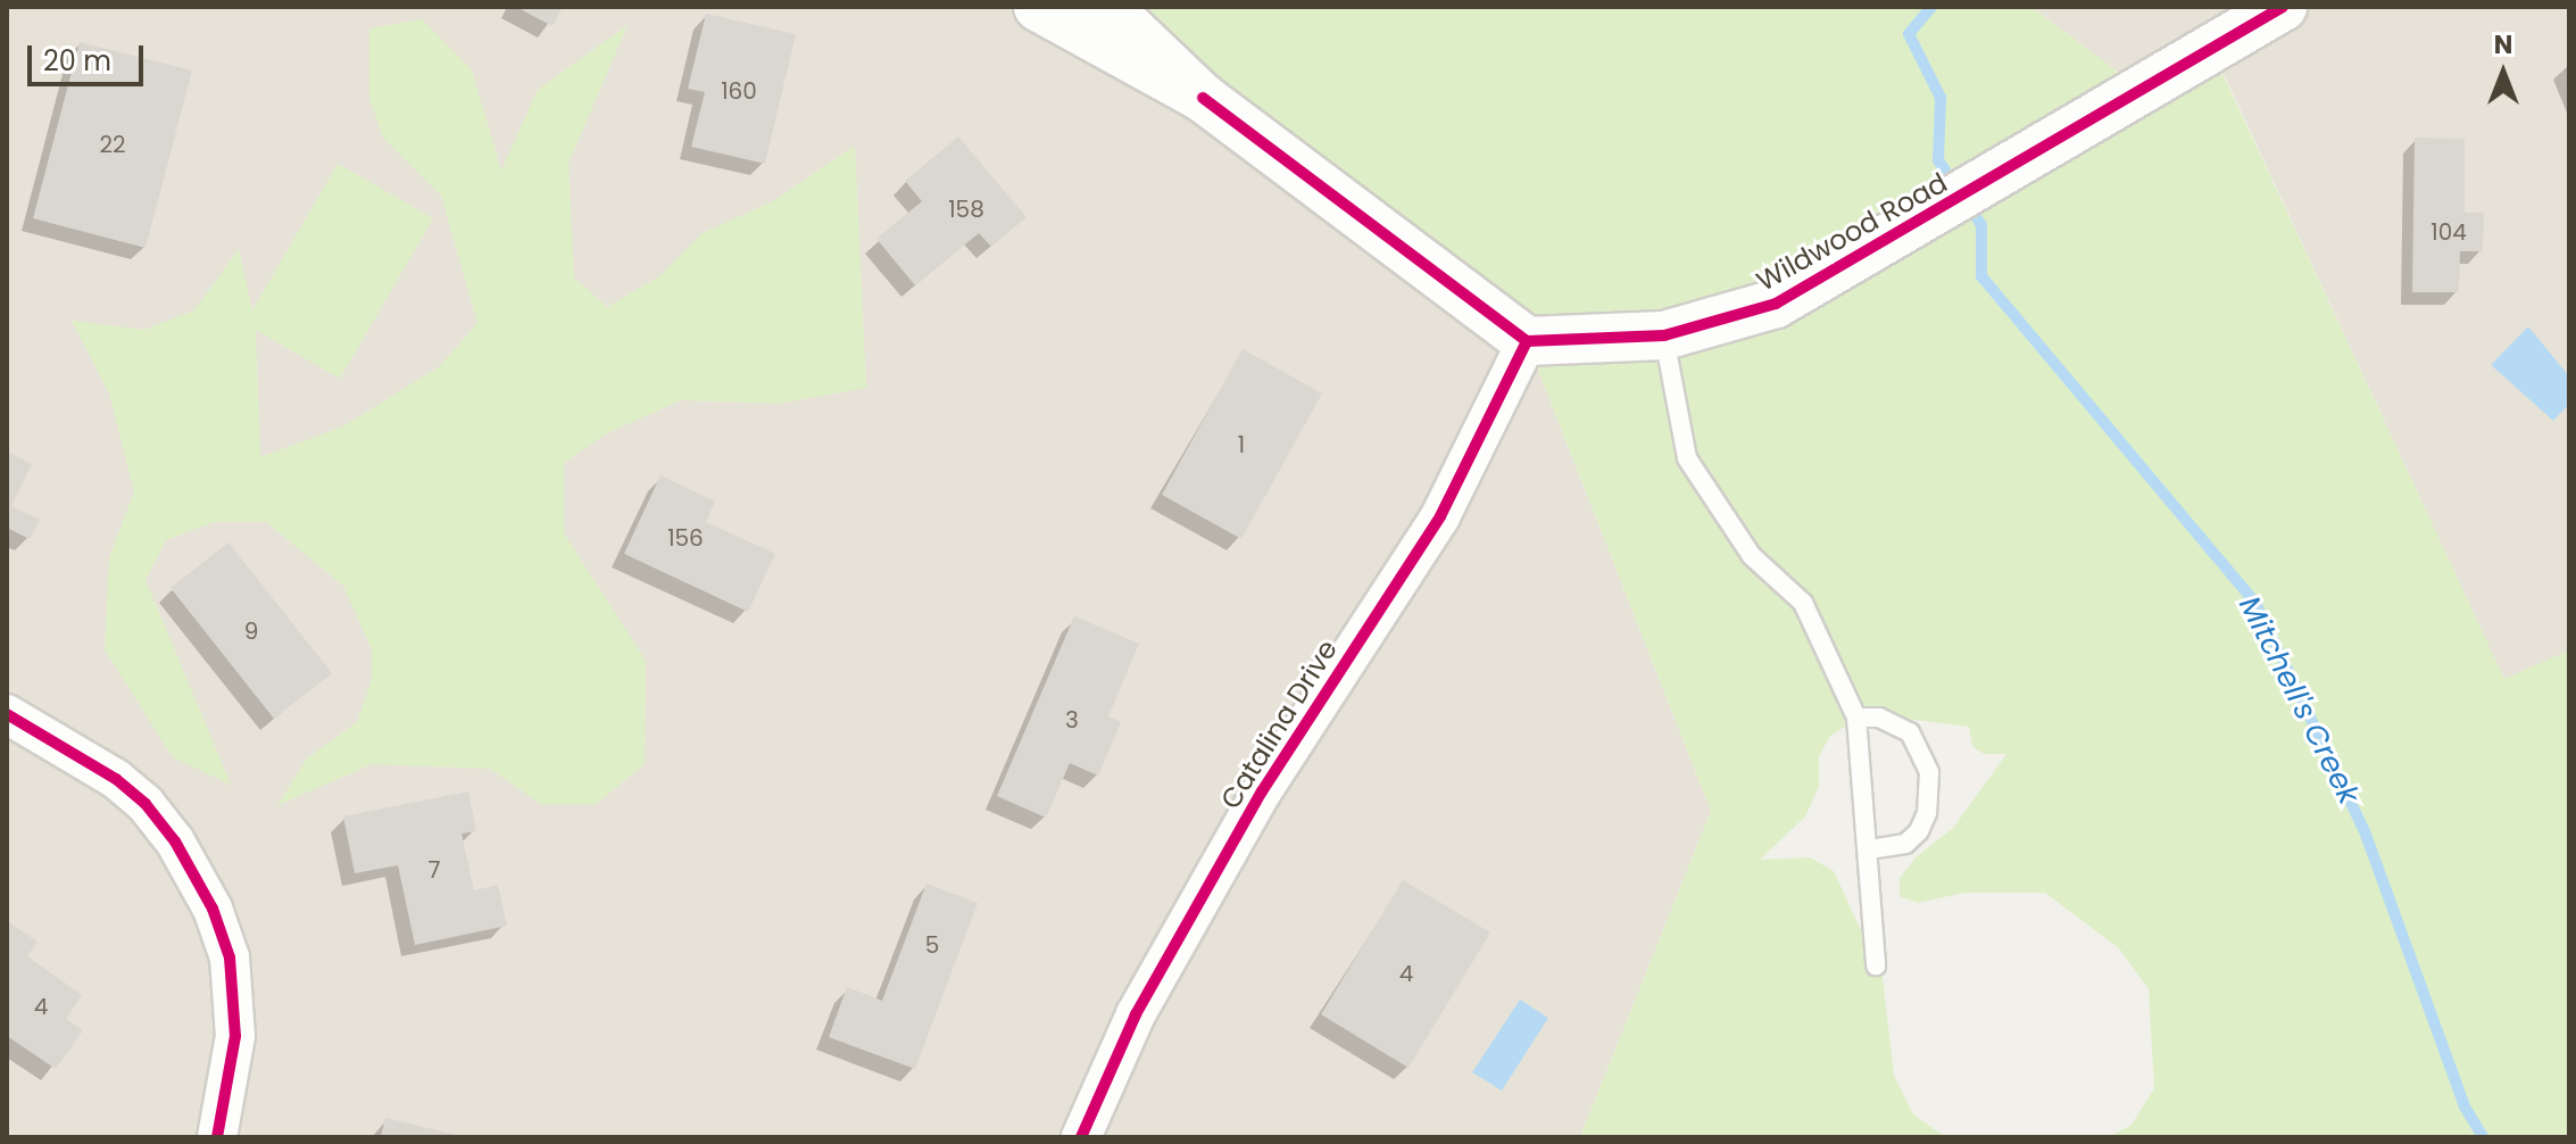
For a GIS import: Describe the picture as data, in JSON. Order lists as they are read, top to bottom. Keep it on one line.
{"streets":{"street":["Wildwood Road","Catalina Drive"]},"crossings":[["Wildwood Road","Catalina Drive"]],"water":["Mitchell's Creek"],"house_numbers":["160","22","158","104","1","156","9","3","7","5","4","4"],"scale_bar":"20 m","north":"top"}
